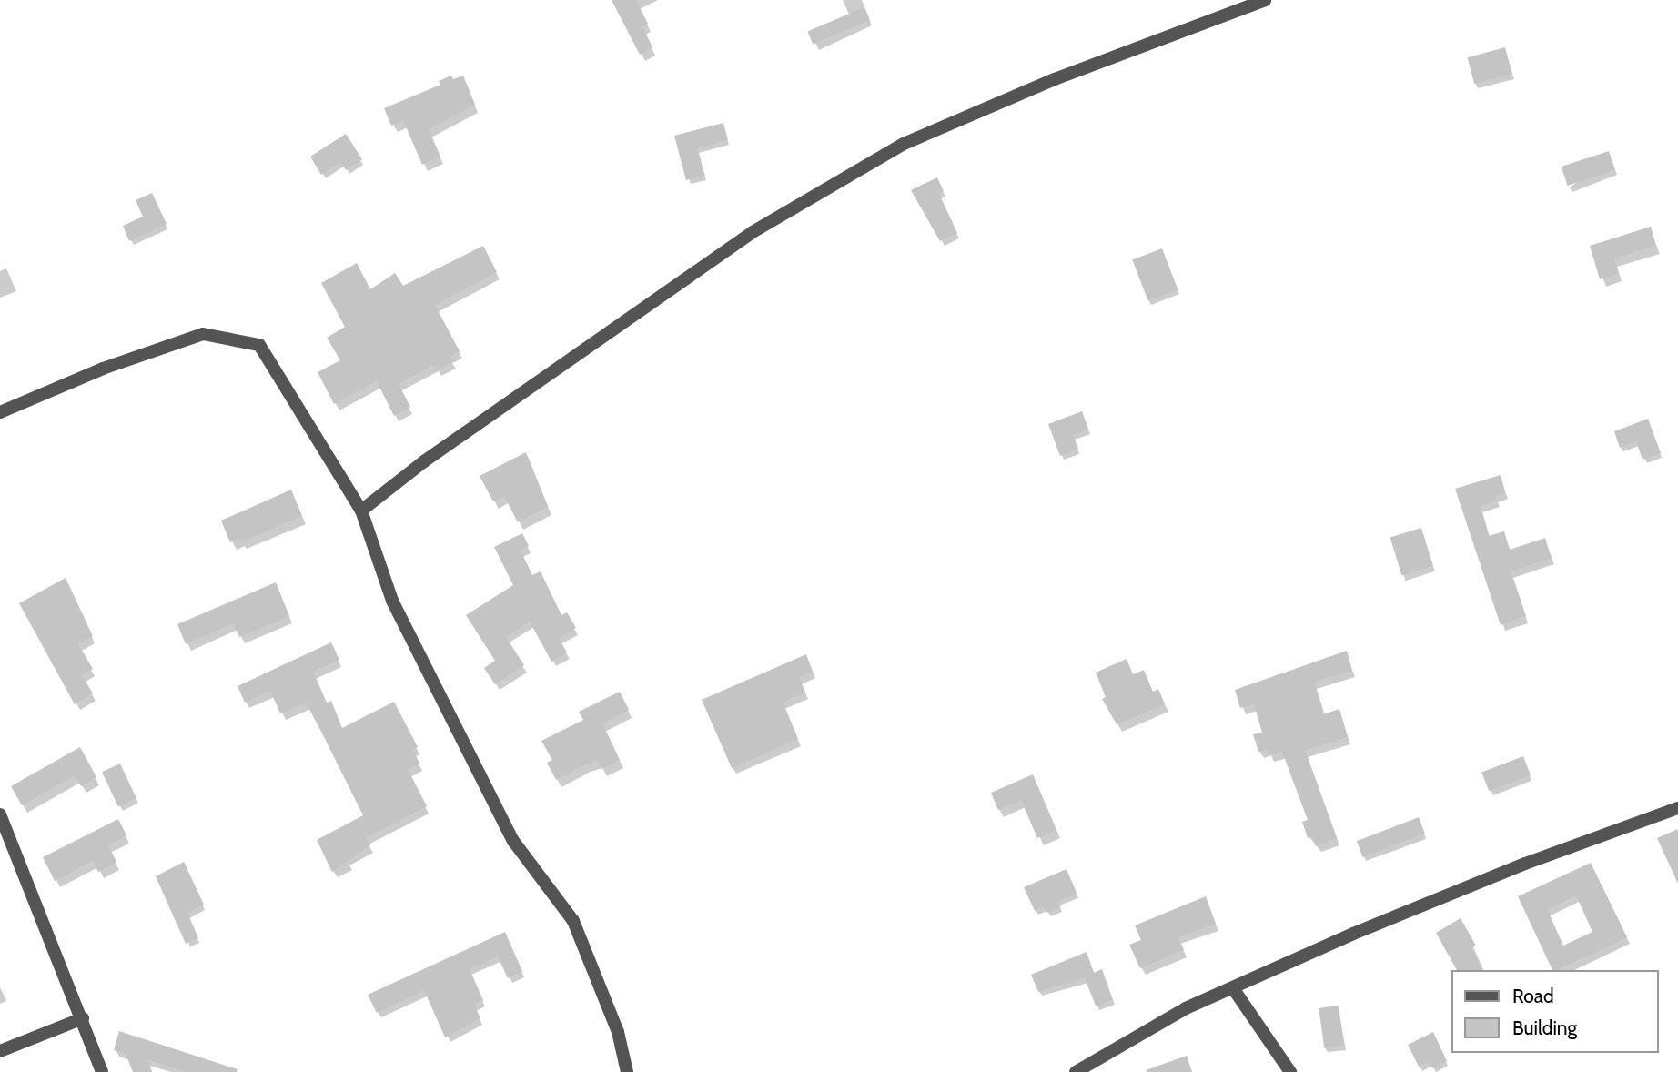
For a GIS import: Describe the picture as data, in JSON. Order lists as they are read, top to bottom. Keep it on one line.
{"legend":["Road","Building"]}
